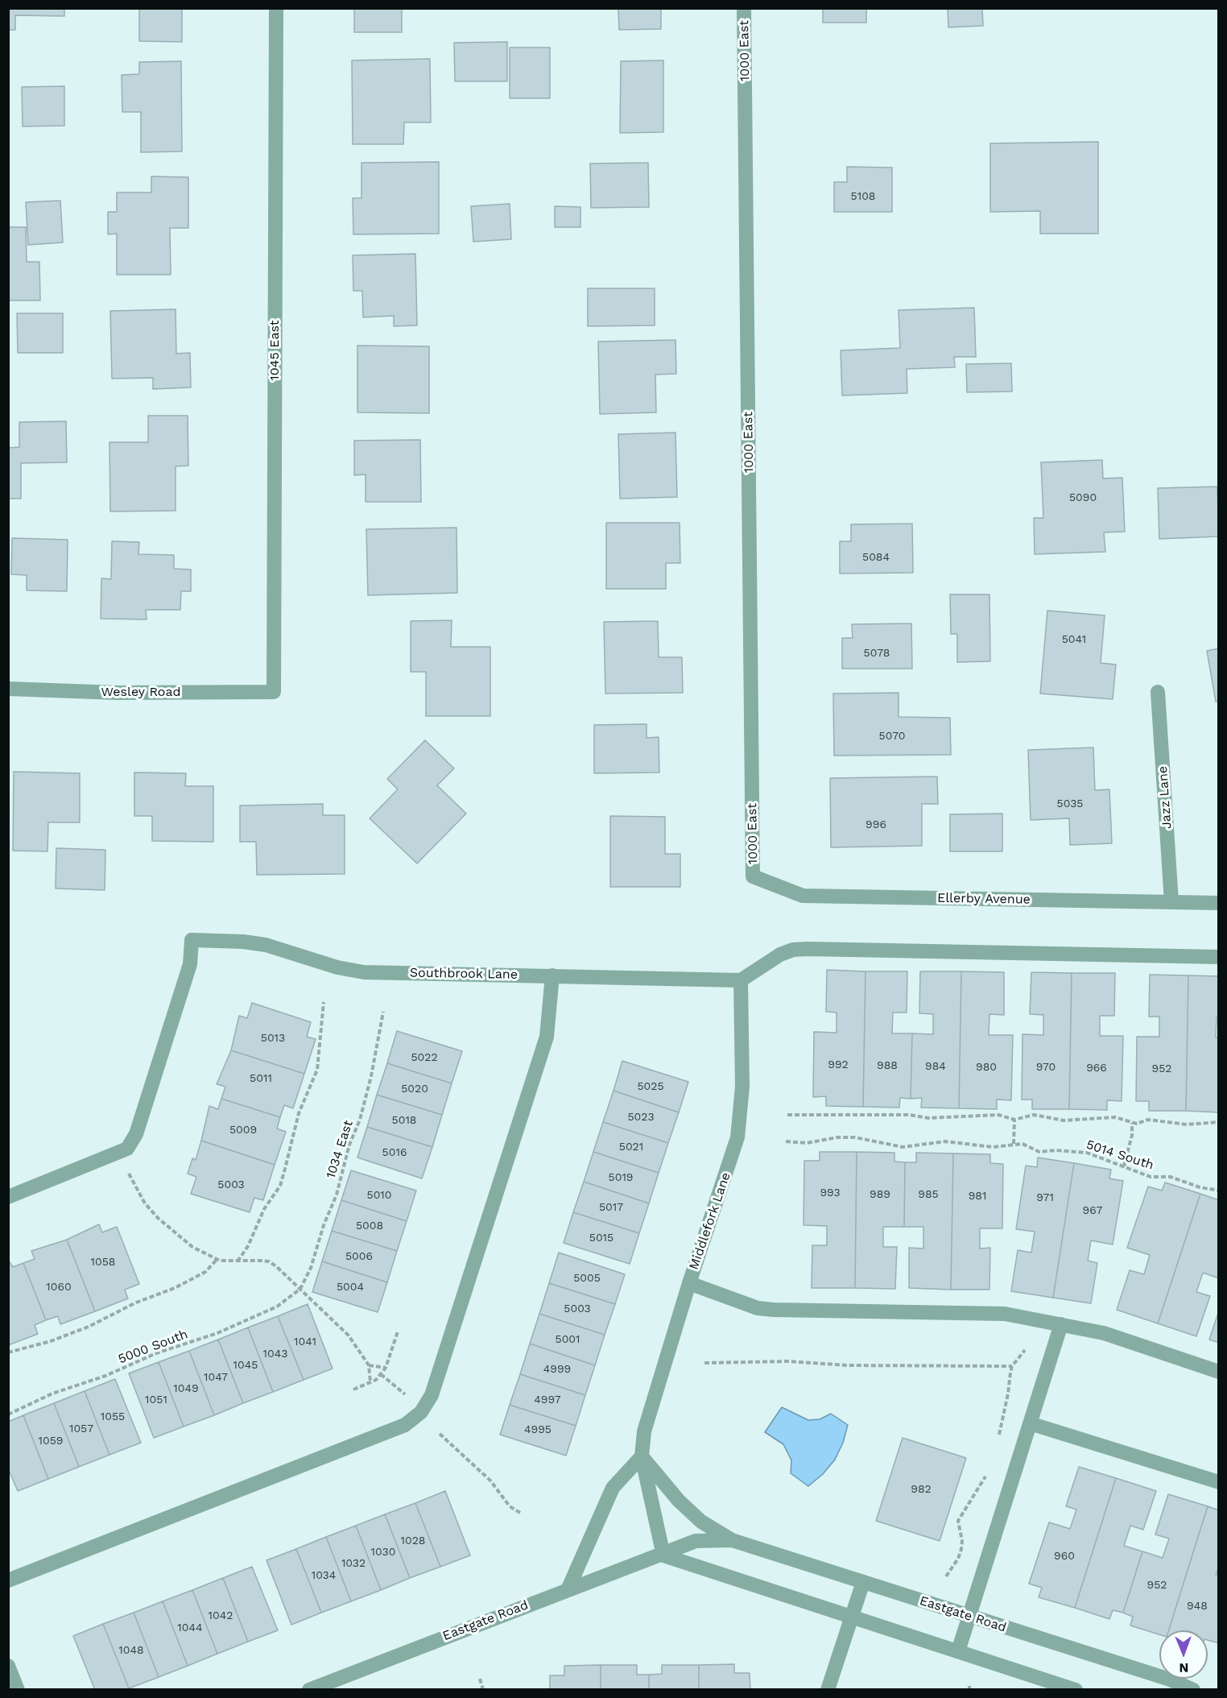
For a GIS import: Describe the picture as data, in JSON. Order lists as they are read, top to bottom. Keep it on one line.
{"streets":{"street":["1000 East","1045 East","Wesley Road","Jazz Lane","Ellerby Avenue","Southbrook Lane","Middlefork Lane","Eastgate Road"],"path":["1034 East","5014 South","5000 South"]},"crossings":[["1000 East","Ellerby Avenue"],["1045 East","Wesley Road"],["Jazz Lane","Ellerby Avenue"],["Southbrook Lane","Middlefork Lane"],["1034 East","5000 South"],["Middlefork Lane","Eastgate Road"]],"house_numbers":["5108","5090","5084","5041","5078","5070","5035","996","5013","5022","992","988","984","980","970","966","952","5011","5025","5020","5023","5018","5009","5021","5016","5019","5003","993","989","985","5010","981","971","5017","967","5008","5015","5006","1058","5005","1060","5004","5003","5001","1041","1043","1045","4999","1047","1049","1051","4997","1055","1057","4995","1059","982","1028","1030","960","1032","1034","952","948","1042","1044","1048"],"north":"bottom"}
